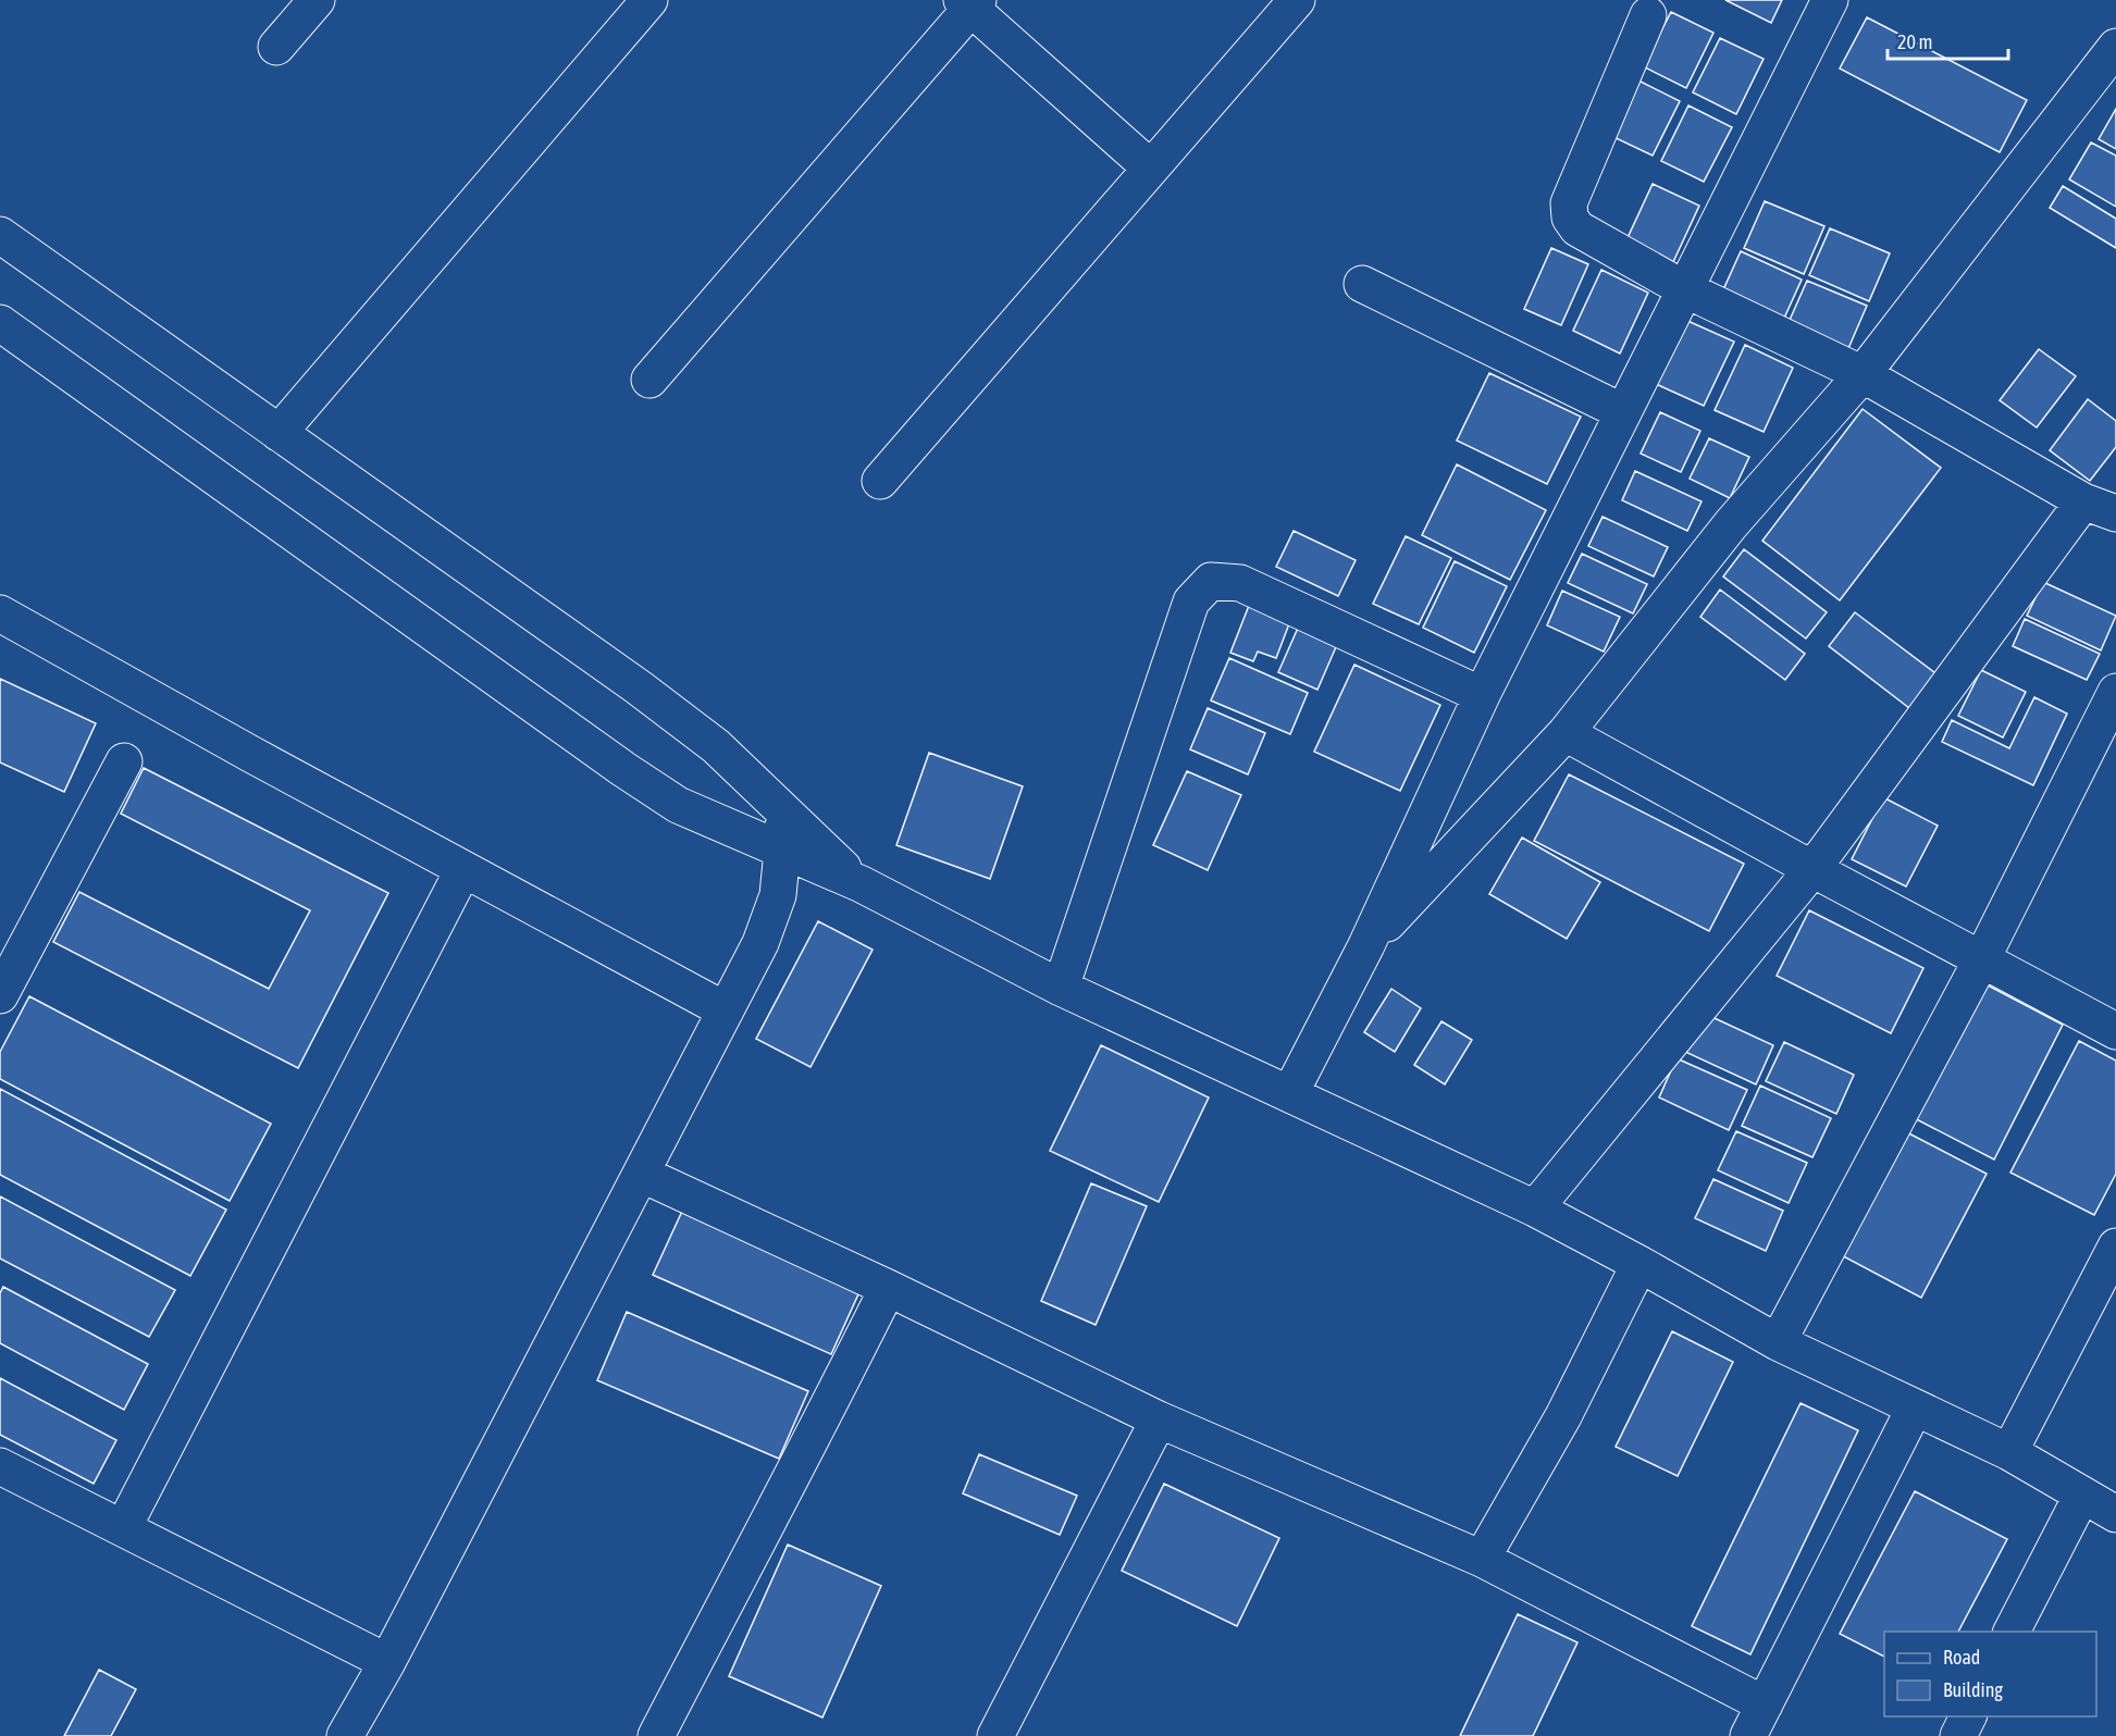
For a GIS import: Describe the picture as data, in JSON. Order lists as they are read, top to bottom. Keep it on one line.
{"legend":["Road","Building"],"scale_bar":"20 m"}
